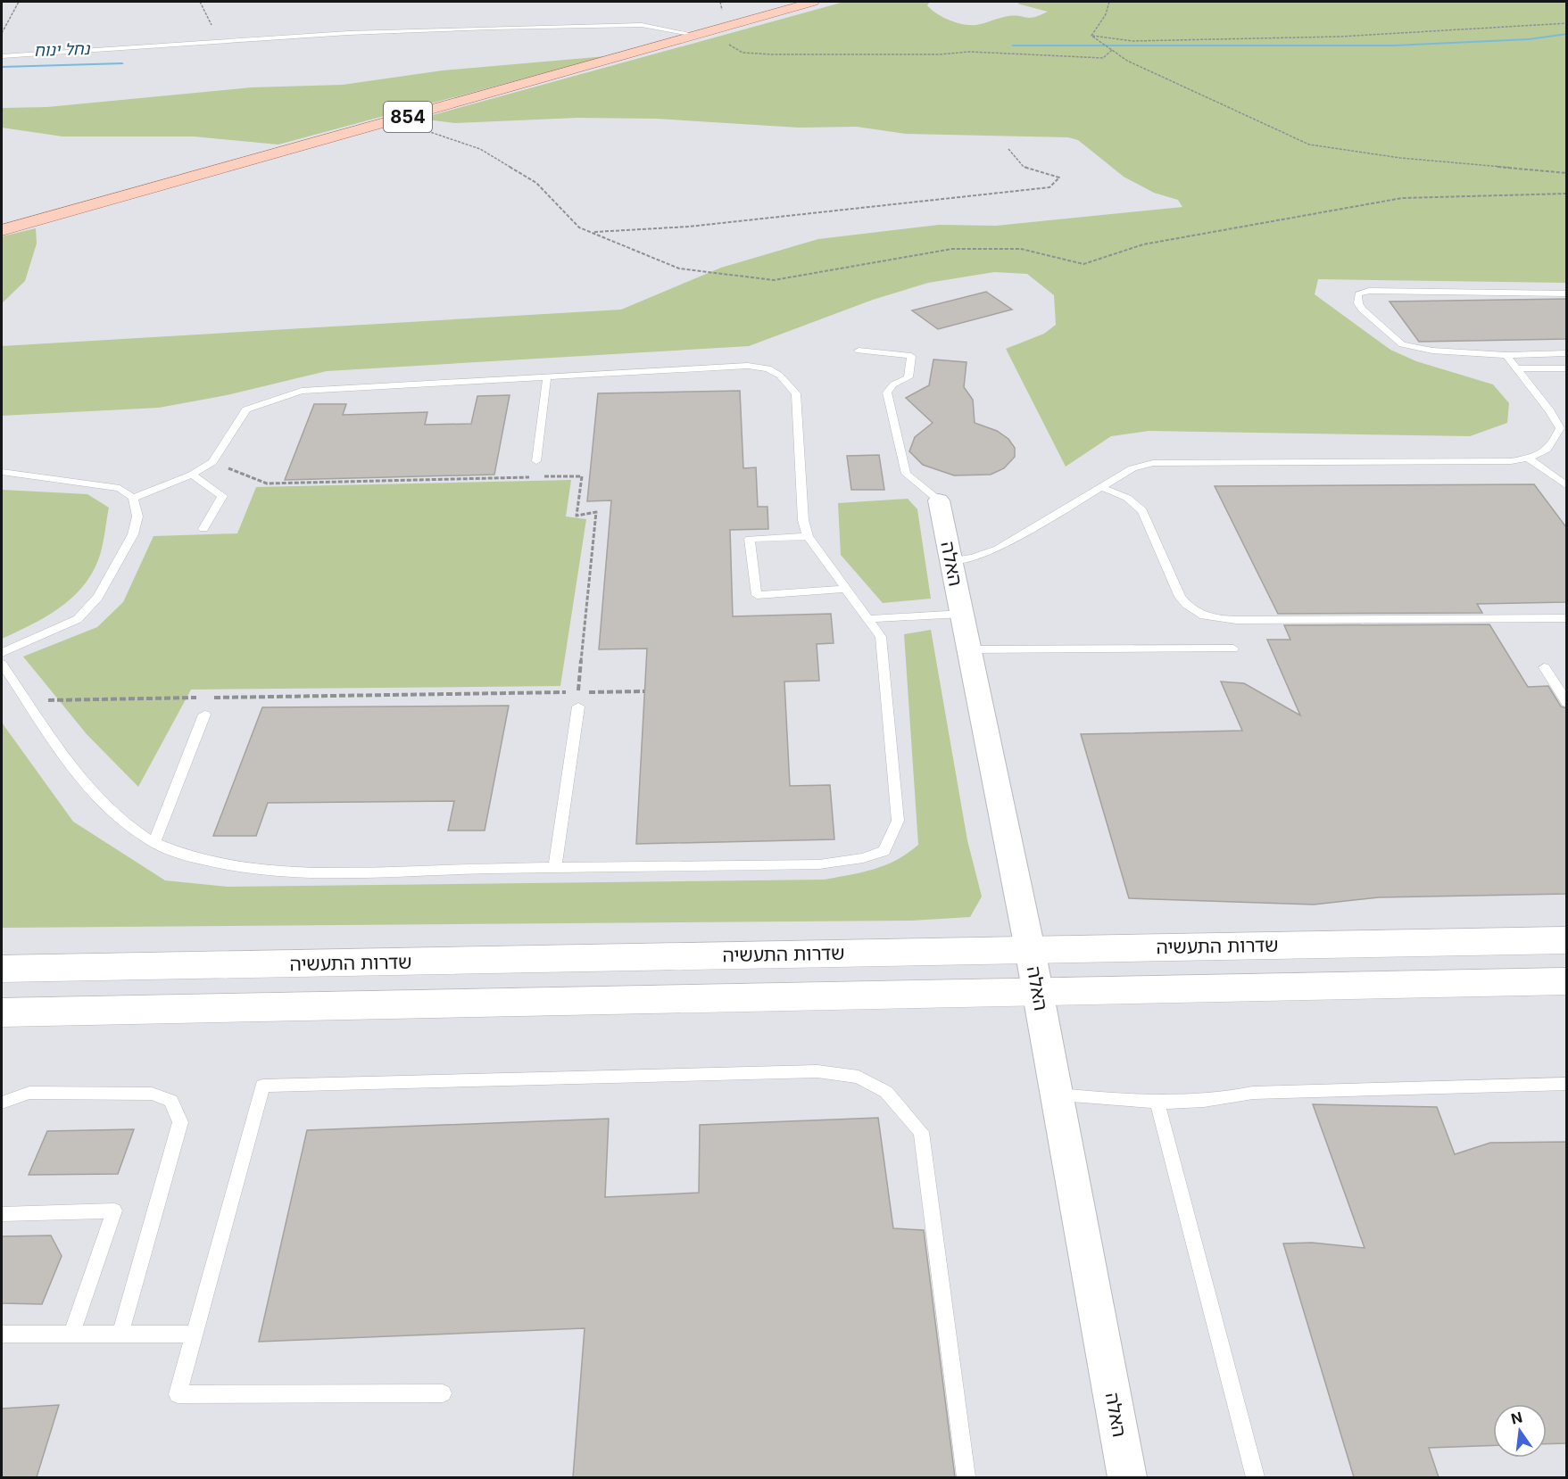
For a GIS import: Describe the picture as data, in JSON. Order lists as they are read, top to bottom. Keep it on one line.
{"streets":{"main road":["854"],"street":["האלה","שדרות התעשיה"]},"crossings":[["האלה","שדרות התעשיה"]],"water":["נחל ינוח"],"north":"top"}
